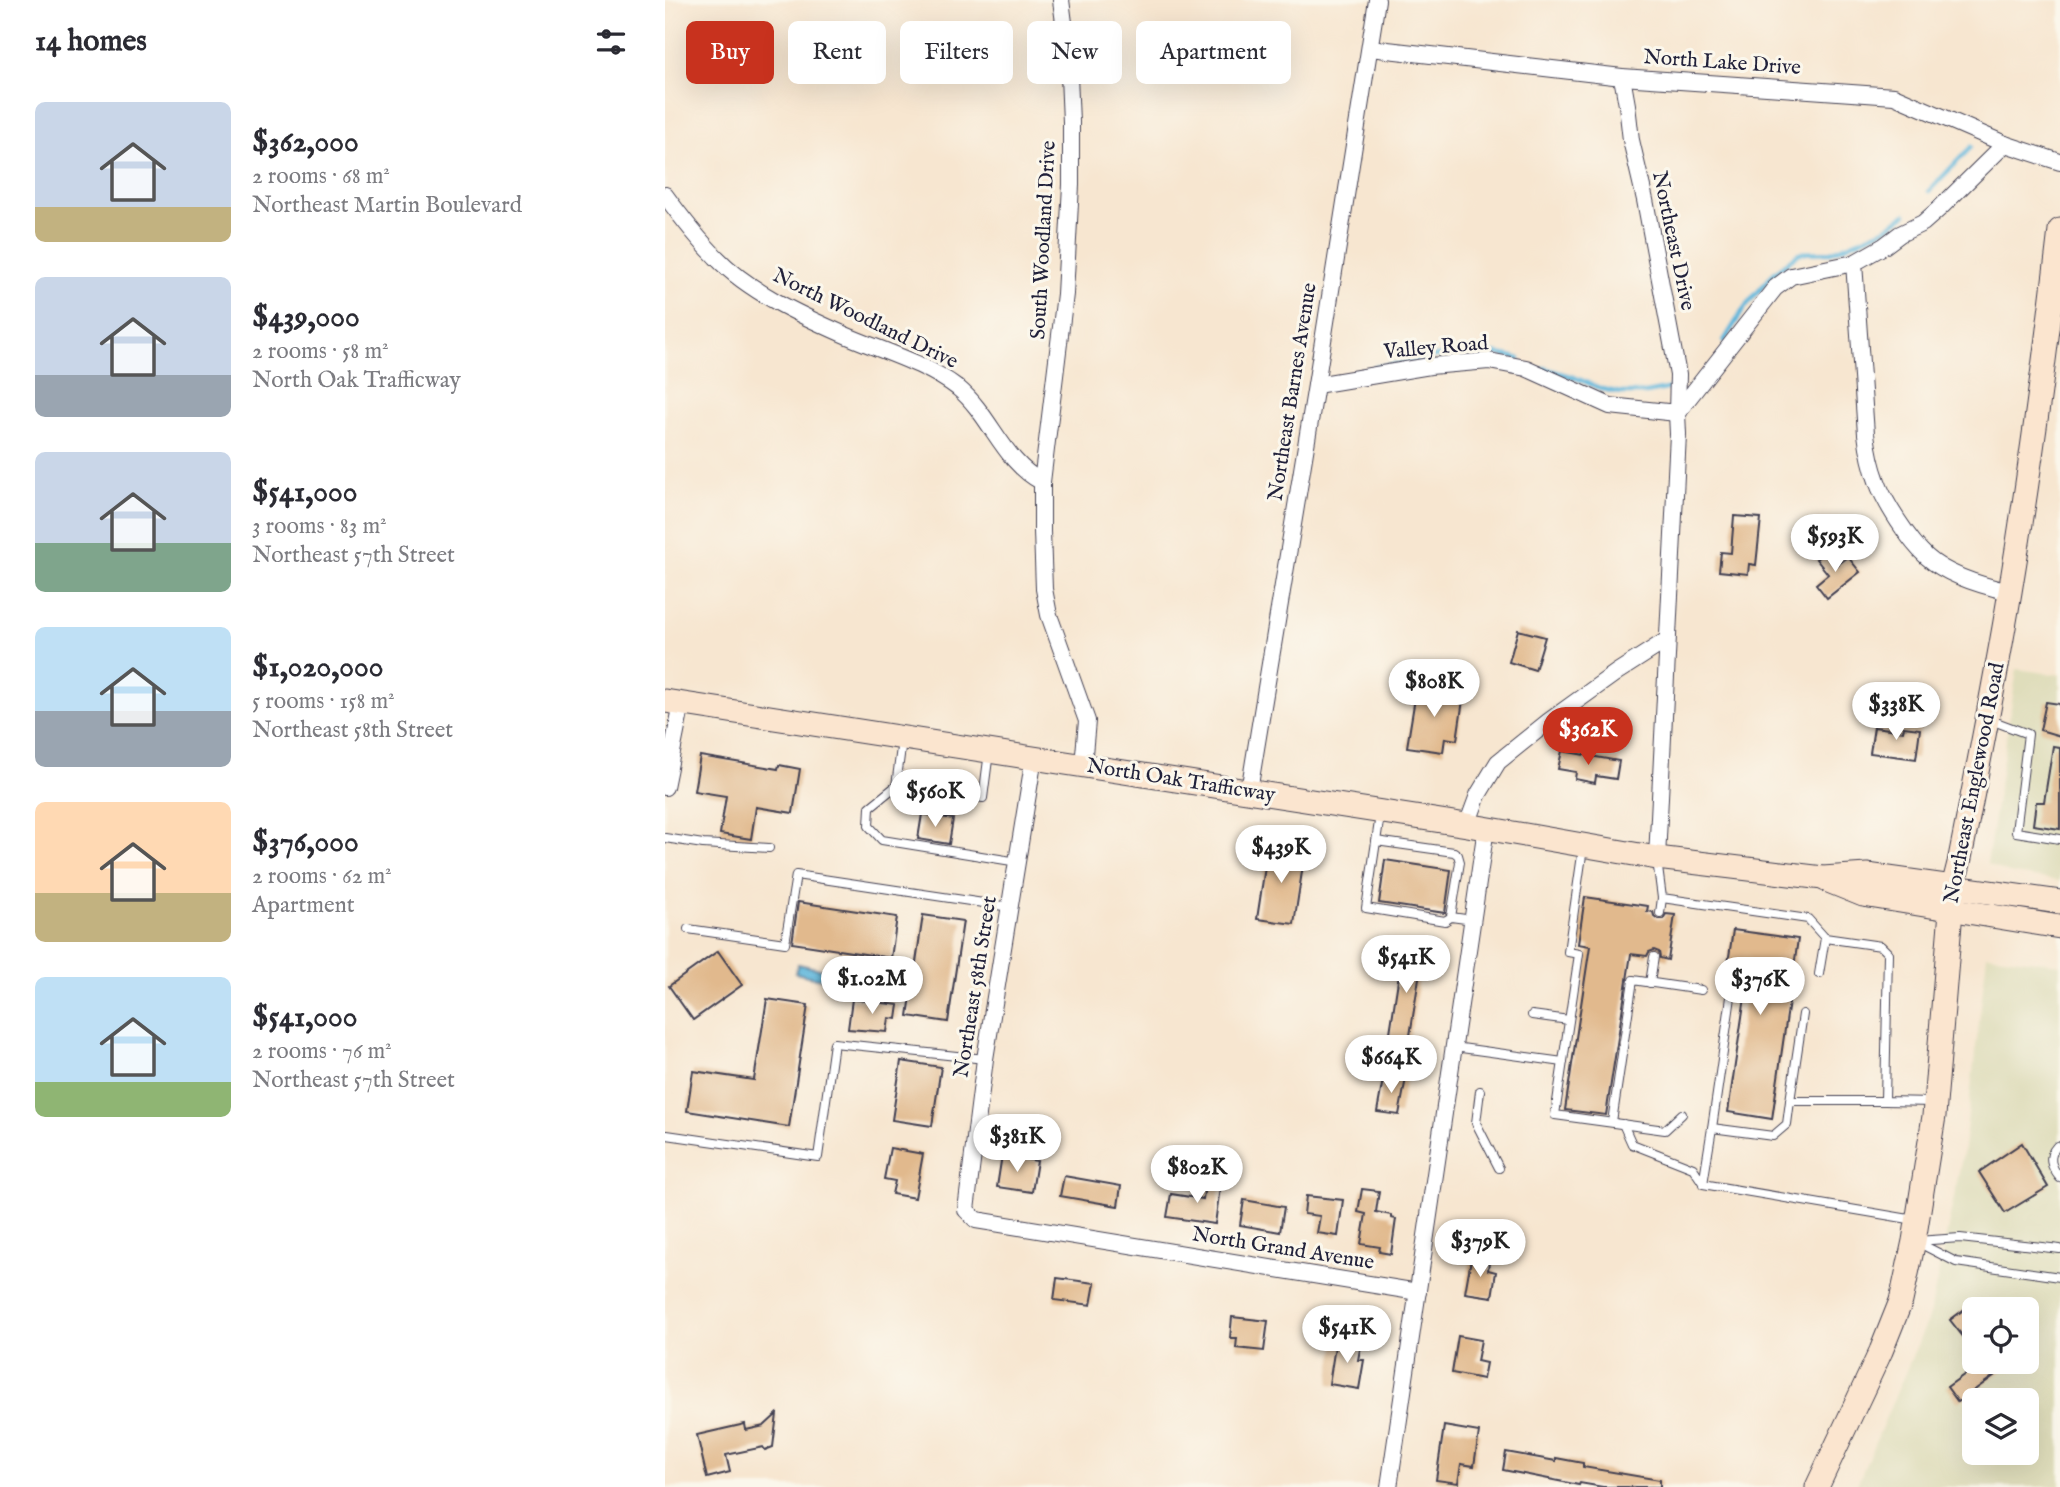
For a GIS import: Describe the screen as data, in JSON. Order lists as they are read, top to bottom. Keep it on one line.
{"streets":{"main road":["North Oak Trafficway","Northeast Englewood Road"],"street":["North Lake Drive","South Woodland Drive","Northeast Drive","North Woodland Drive","Valley Road","Northeast Barnes Avenue","Northeast 58th Street","North Grand Avenue"]},"crossings":[["North Lake Drive","Northeast Drive"],["North Lake Drive","Northeast Barnes Avenue"],["South Woodland Drive","North Woodland Drive"],["South Woodland Drive","North Oak Trafficway"],["Northeast Drive","Valley Road"],["Northeast Drive","North Oak Trafficway"],["Valley Road","Northeast Barnes Avenue"],["Northeast Barnes Avenue","North Oak Trafficway"],["North Oak Trafficway","Northeast Englewood Road"],["North Oak Trafficway","Northeast 58th Street"],["Northeast 58th Street","North Grand Avenue"]],"page":{"heading":"14 homes","chip":["Buy","Rent","Filters","New","Apartment"],"list":[{"name":"$362,000","note":"2 rooms · 68 m² · Northeast Martin Boulevard"},{"name":"$439,000","note":"2 rooms · 58 m² · North Oak Trafficway"},{"name":"$541,000","note":"3 rooms · 83 m² · Northeast 57th Street"},{"name":"$1,020,000","note":"5 rooms · 158 m² · Northeast 58th Street"},{"name":"$376,000","note":"2 rooms · 62 m² · Apartment"},{"name":"$541,000","note":"2 rooms · 76 m² · Northeast 57th Street"}],"price":["$593K","$808K","$338K","$362K","$560K","$439K","$541K","$1.02M","$376K","$664K","$381K","$802K","$379K","$541K"]}}
